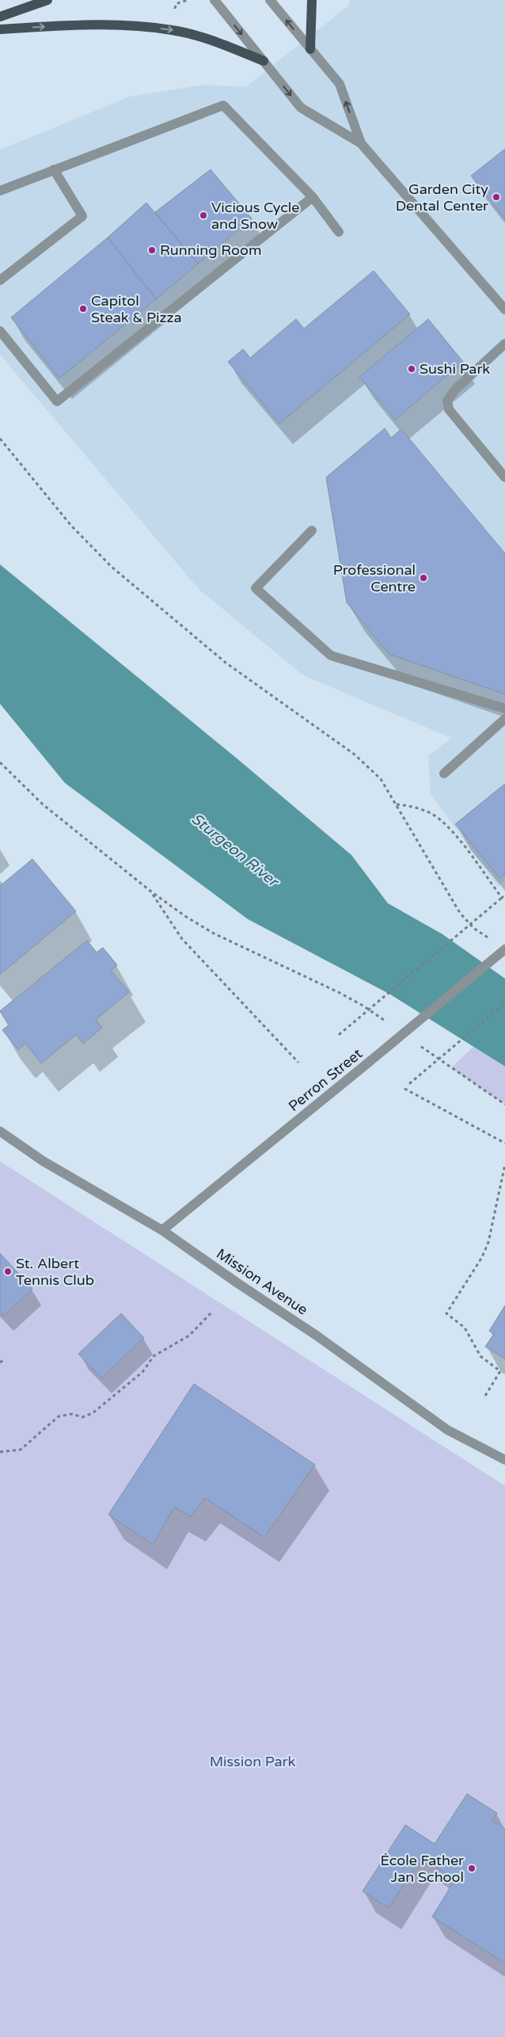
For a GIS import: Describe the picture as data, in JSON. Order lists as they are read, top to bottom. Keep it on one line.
{"streets":{"street":["Perron Street","Mission Avenue"]},"crossings":[["Perron Street","Mission Avenue"]],"water":["Sturgeon River"],"parks":["Mission Park"],"places":["Garden City Dental Center","Vicious Cycle and Snow","Running Room","Capitol Steak & Pizza","Sushi Park","Professional Centre","St. Albert Tennis Club","École Father Jan School"]}
